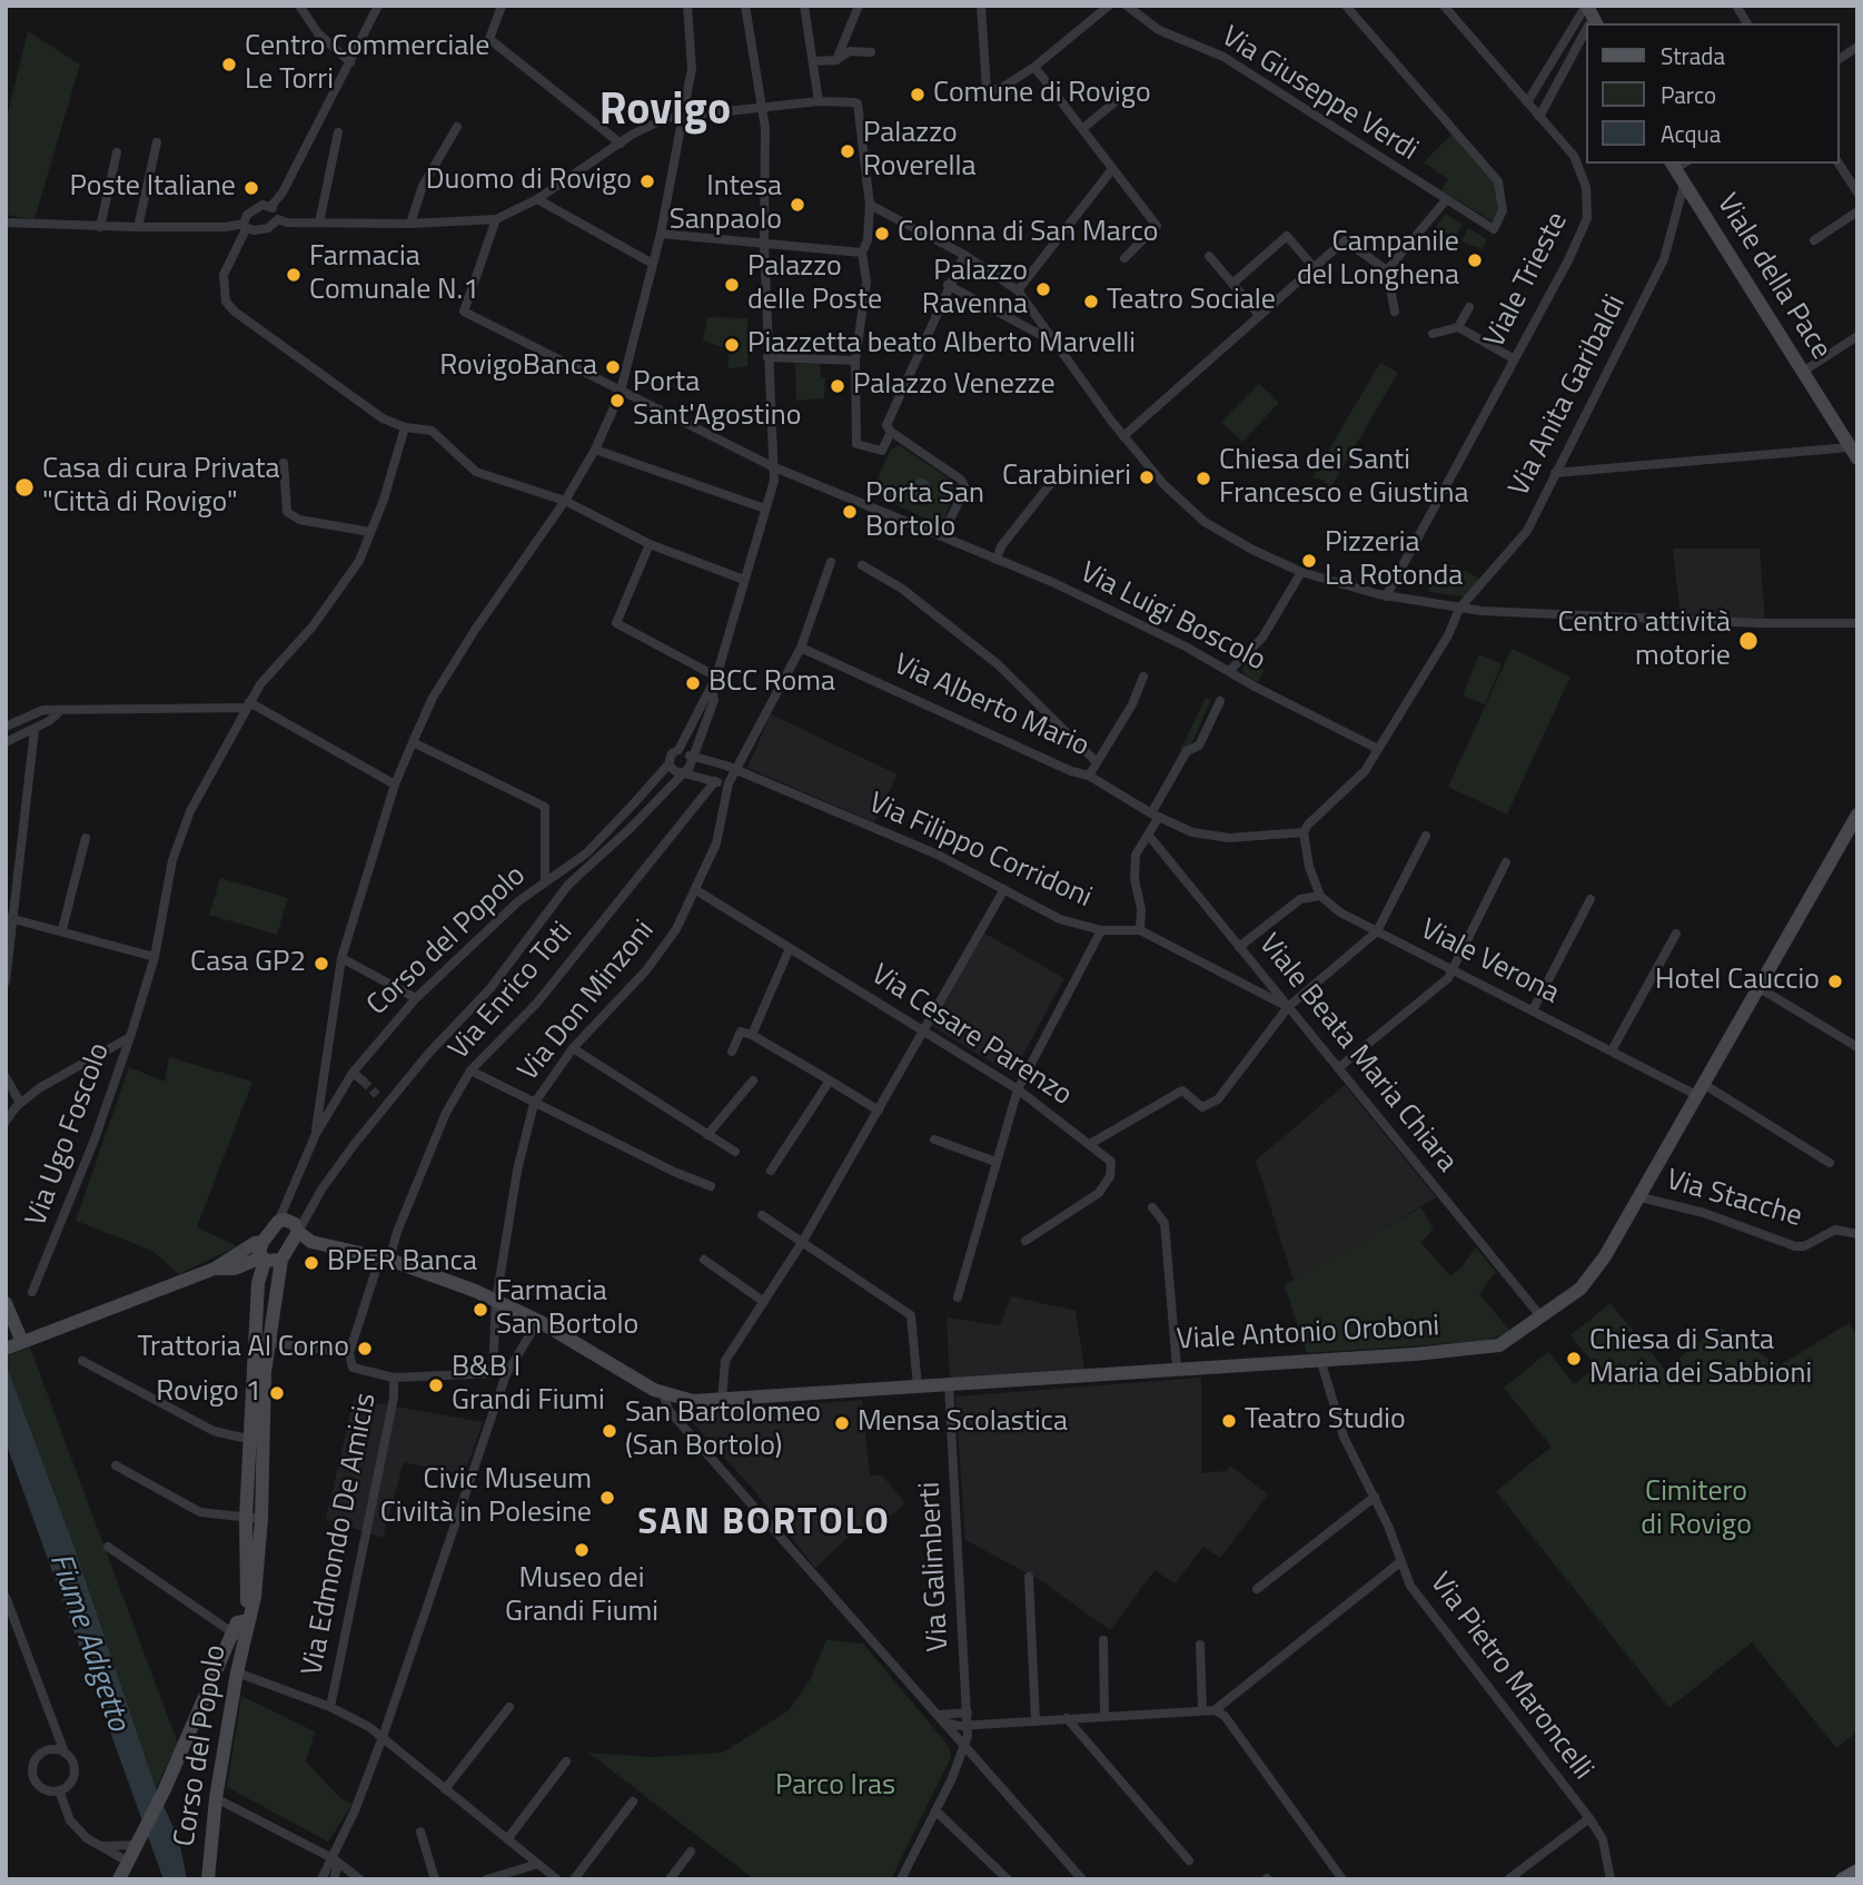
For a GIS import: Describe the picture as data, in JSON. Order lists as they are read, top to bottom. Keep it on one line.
{"streets":{"street":["Via Giuseppe Verdi","Viale della Pace","Viale Trieste","Via Anita Garibaldi","Via Luigi Boscolo","Via Alberto Mario","Via Filippo Corridoni","Corso del Popolo","Viale Verona","Via Enrico Toti","Via Don Minzoni","Via Cesare Parenzo","Viale Beata Maria Chiara","Via Ugo Foscolo","Via Stacche","Viale Antonio Oroboni","Via Edmondo De Amicis","Via Galimberti","Via Pietro Maroncelli"]},"crossings":[["Viale della Pace","Via Anita Garibaldi"],["Via Anita Garibaldi","Via Luigi Boscolo"],["Via Anita Garibaldi","Via Alberto Mario"],["Via Luigi Boscolo","Corso del Popolo"],["Via Alberto Mario","Via Don Minzoni"],["Via Filippo Corridoni","Corso del Popolo"],["Via Filippo Corridoni","Via Don Minzoni"],["Via Filippo Corridoni","Viale Beata Maria Chiara"],["Corso del Popolo","Viale Antonio Oroboni"],["Viale Verona","Viale Antonio Oroboni"],["Via Enrico Toti","Viale Antonio Oroboni"],["Via Don Minzoni","Via Cesare Parenzo"],["Via Don Minzoni","Viale Antonio Oroboni"],["Via Don Minzoni","Via Edmondo De Amicis"],["Viale Beata Maria Chiara","Viale Antonio Oroboni"],["Via Stacche","Viale Antonio Oroboni"],["Viale Antonio Oroboni","Via Galimberti"],["Viale Antonio Oroboni","Via Pietro Maroncelli"]],"districts":["Rovigo","SAN BORTOLO"],"water":["Fiume Adigetto"],"parks":["Cimitero di Rovigo","Parco Iras"],"places":["Centro Commerciale Le Torri","Comune di Rovigo","Palazzo Roverella","Duomo di Rovigo","Poste Italiane","Intesa Sanpaolo","Colonna di San Marco","Campanile del Longhena","Farmacia Comunale N.1","Palazzo delle Poste","Palazzo Ravenna","Teatro Sociale","Piazzetta beato Alberto Marvelli","RovigoBanca","Palazzo Venezze","Porta Sant'Agostino","Carabinieri","Chiesa dei Santi Francesco e Giustina","Casa di cura Privata \"Città di Rovigo\"","Porta San Bortolo","Pizzeria La Rotonda","Centro attività motorie","BCC Roma","Casa GP2","Hotel Cauccio","BPER Banca","Farmacia San Bortolo","Trattoria Al Corno","Chiesa di Santa Maria dei Sabbioni","B&B I Grandi Fiumi","Rovigo 1","Teatro Studio","Mensa Scolastica","San Bartolomeo (San Bortolo)","Civic Museum Civiltà in Polesine","Museo dei Grandi Fiumi"],"legend":["Strada","Parco","Acqua"]}
